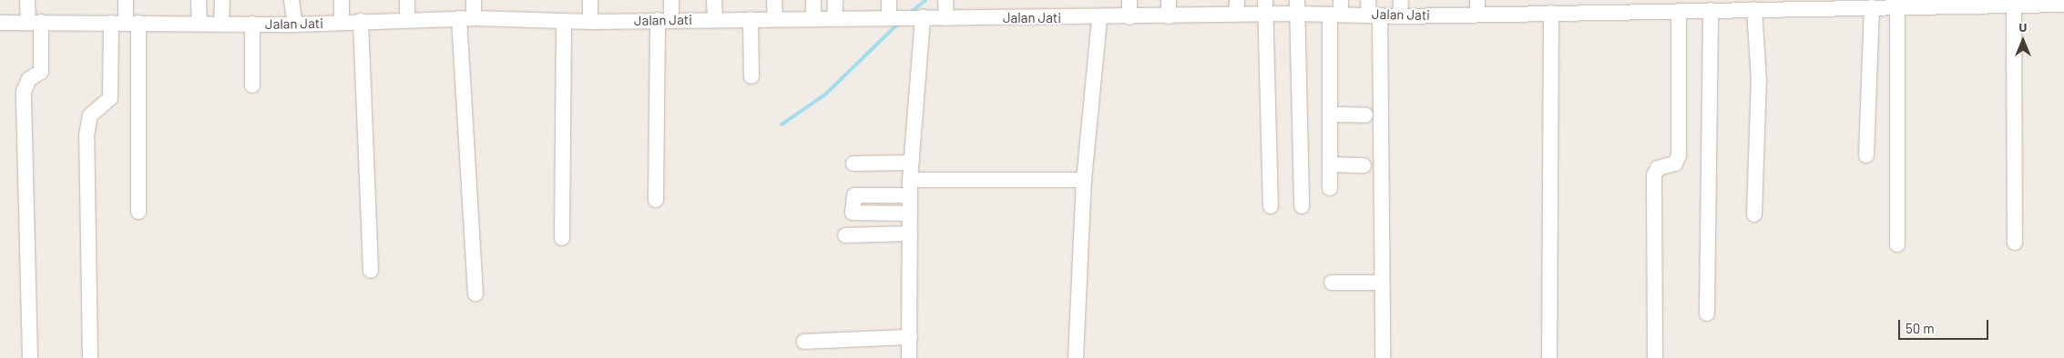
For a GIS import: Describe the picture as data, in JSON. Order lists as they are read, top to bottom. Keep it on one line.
{"streets":{"street":["Jalan Jati"]},"scale_bar":"50 m","north":"top"}
